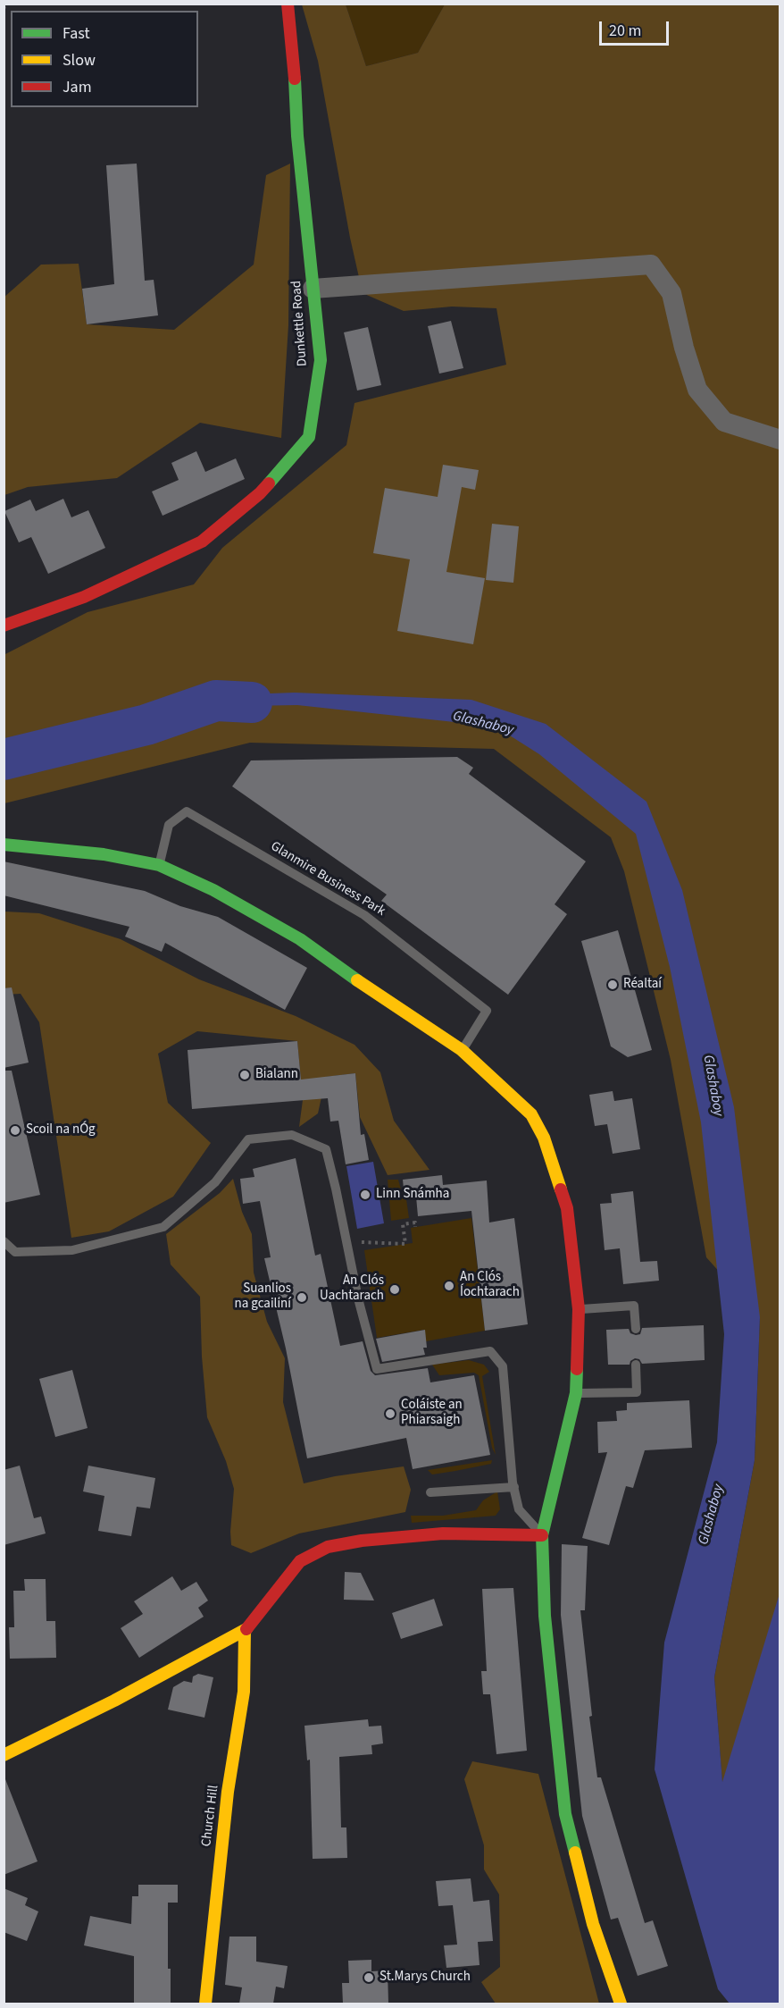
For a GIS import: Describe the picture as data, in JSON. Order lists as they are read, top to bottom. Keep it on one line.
{"streets":{"street":["Dunkettle Road","Church Hill"],"lane":["Glanmire Business Park"]},"water":["Glashaboy"],"places":["Réaltaí","Bialann","Scoil na nÓg","Linn Snámha","An Clós Íochtarach","An Clós Uachtarach","Suanlios na gcailiní","Coláiste an Phiarsaigh","St.Marys Church"],"legend":["Fast","Slow","Jam"],"scale_bar":"20 m"}
